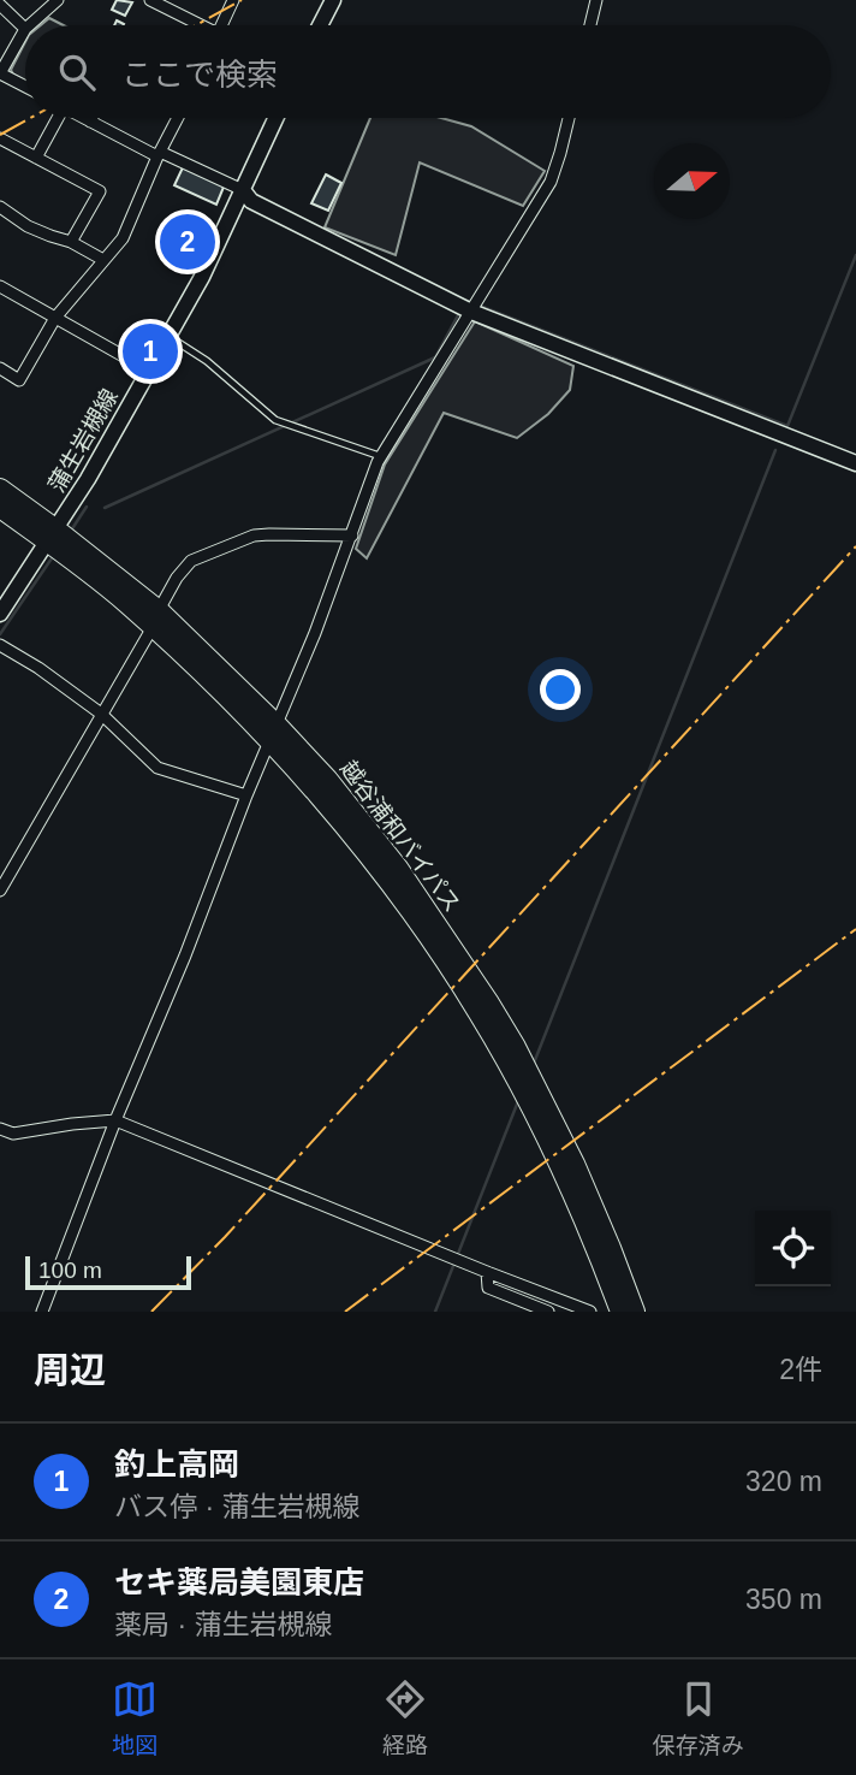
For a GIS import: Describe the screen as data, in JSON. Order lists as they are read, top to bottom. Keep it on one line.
{"streets":{"highway":["越谷浦和バイパス"],"street":["蒲生岩槻線"]},"crossings":[["蒲生岩槻線","越谷浦和バイパス"]],"scale_bar":"100 m","north":"right","page":{"search":"ここで検索","pins":["2","1"],"scale":"100 m","heading":["周辺","2件"],"list":[{"mark":"1","name":"釣上高岡","note":"バス停 · 蒲生岩槻線","value":"320 m"},{"mark":"2","name":"セキ薬局美園東店","note":"薬局 · 蒲生岩槻線","value":"350 m"}],"nav":["地図","経路","保存済み"]}}
